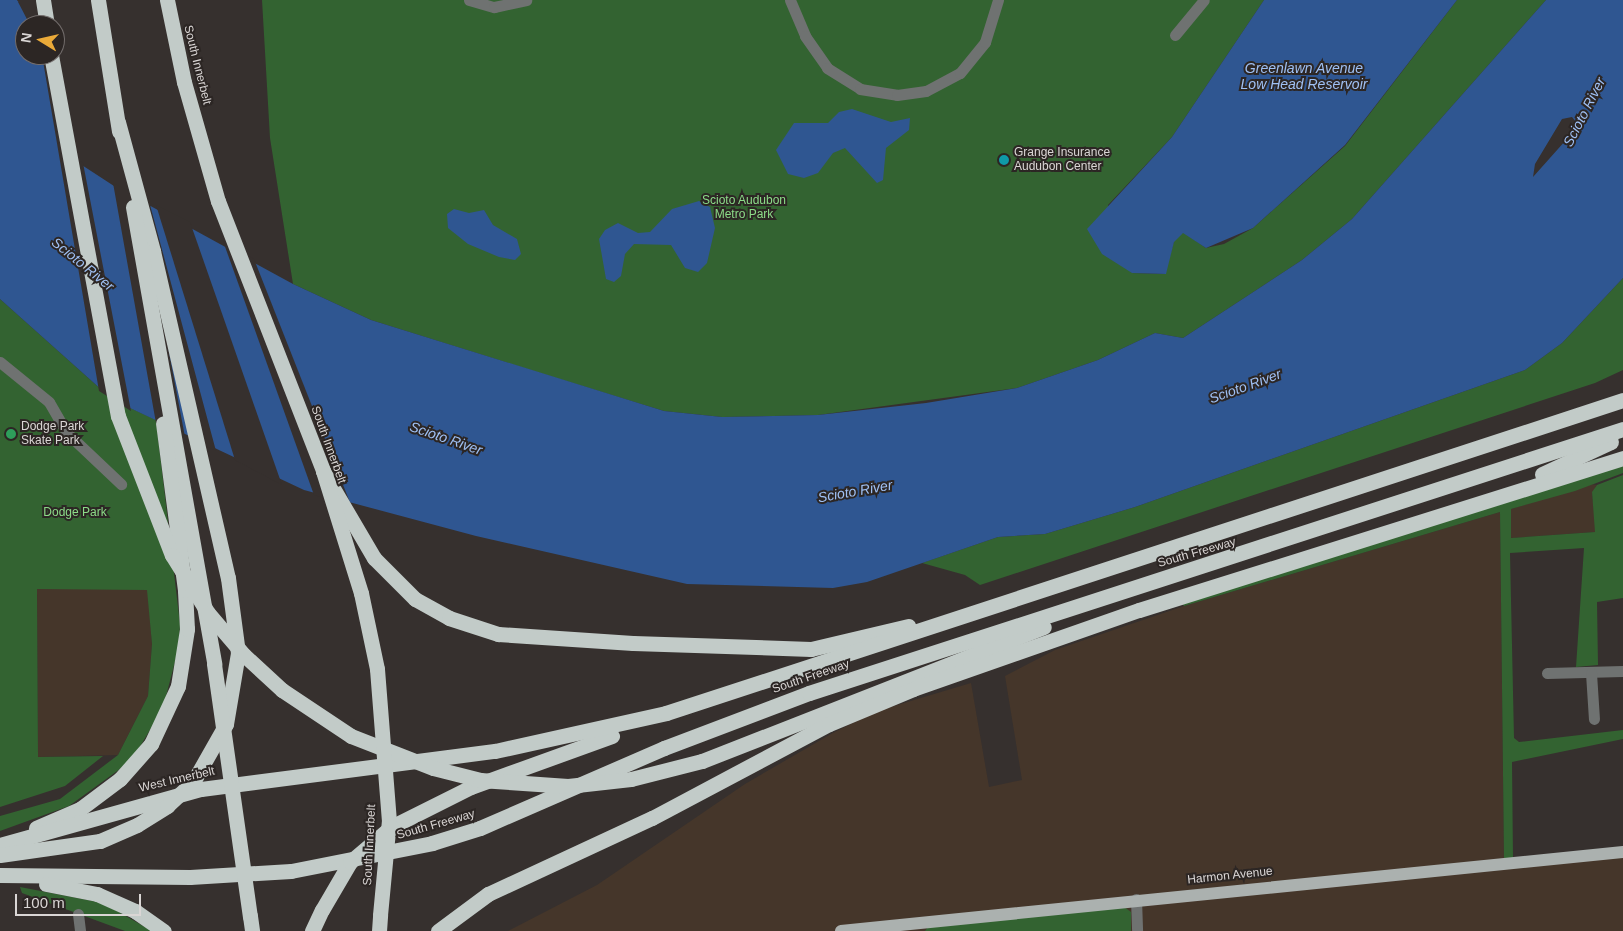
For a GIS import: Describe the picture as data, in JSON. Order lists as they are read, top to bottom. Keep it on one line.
{"streets":{"highway":["South Innerbelt","South Freeway","West Innerbelt"],"main road":["Harmon Avenue"]},"crossings":[["South Freeway","West Innerbelt"]],"water":["Greenlawn Avenue Low Head Reservoir","Scioto River"],"parks":["Scioto Audubon Metro Park","Dodge Park"],"places":["Grange Insurance Audubon Center","Dodge Park Skate Park"],"scale_bar":"100 m","north":"left"}
